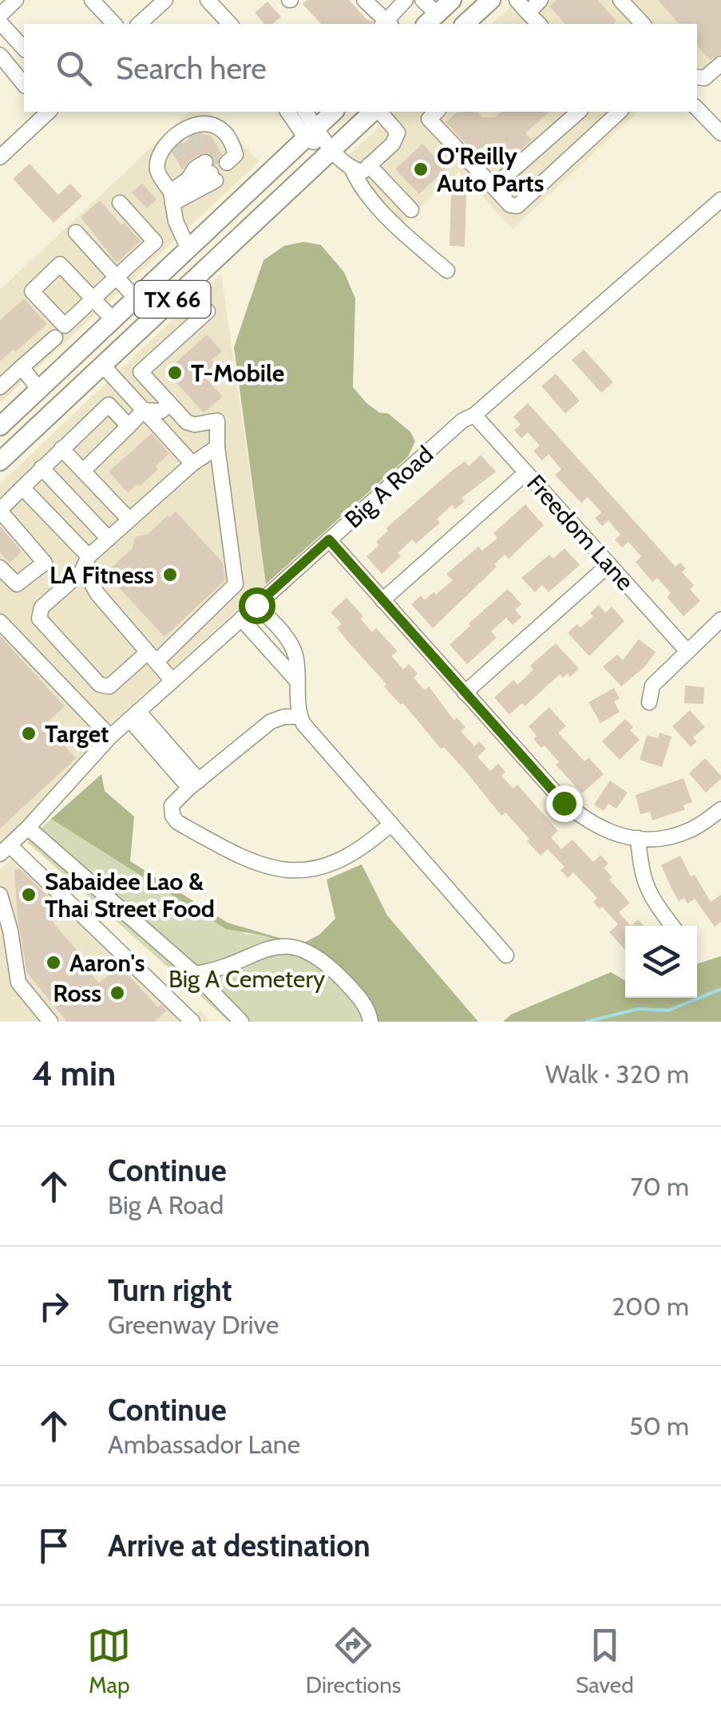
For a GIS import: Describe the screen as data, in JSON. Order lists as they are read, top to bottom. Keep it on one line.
{"streets":{"main road":["TX 66"],"street":["Big A Road","Freedom Lane"]},"crossings":[["Big A Road","Freedom Lane"]],"parks":["Big A Cemetery"],"places":["O'Reilly Auto Parts","T-Mobile","LA Fitness","Target","Sabaidee Lao & Thai Street Food","Aaron's","Ross"],"page":{"search":"Search here","heading":["4 min","Walk · 320 m"],"list":[["Continue","Big A Road","70 m"],["Turn right","Greenway Drive","200 m"],["Continue","Ambassador Lane","50 m"],"Arrive at destination"],"nav":["Map","Directions","Saved"]}}
